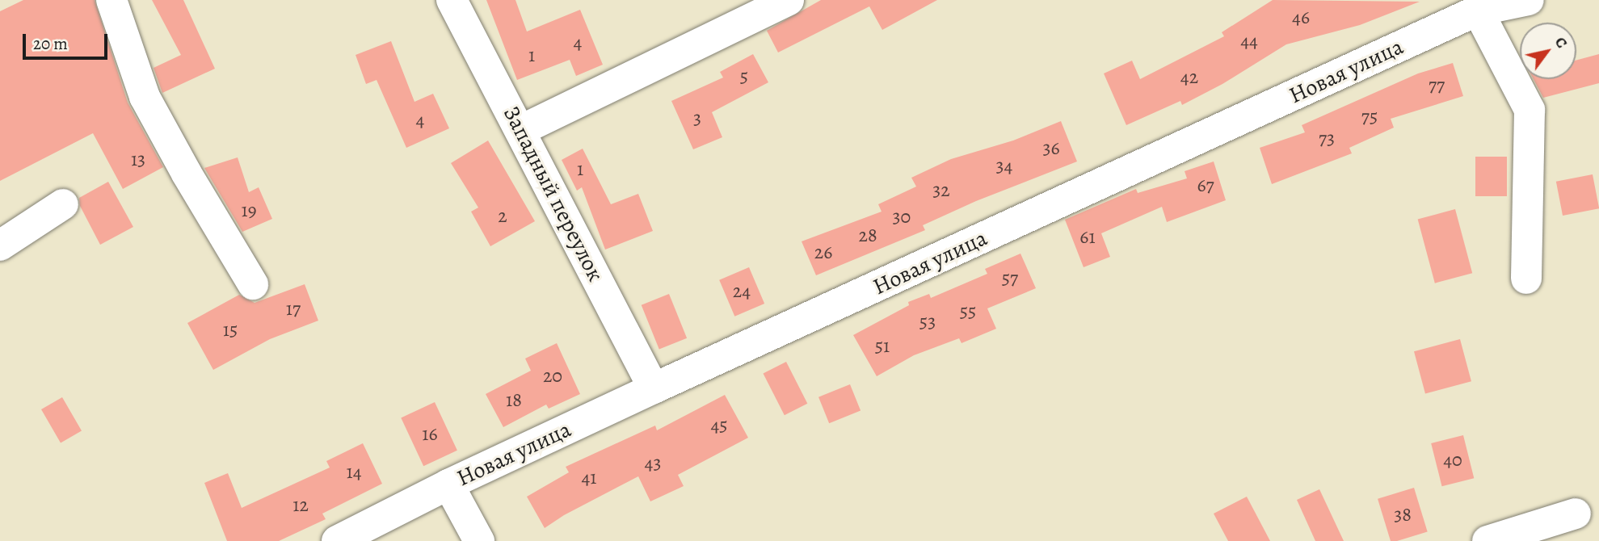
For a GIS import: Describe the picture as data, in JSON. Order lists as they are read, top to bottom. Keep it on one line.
{"streets":{"street":["Новая улица","Западный переулок"]},"crossings":[["Новая улица","Западный переулок"]],"house_numbers":["46","44","4","1","5","42","77","75","3","4","73","36","13","34","1","67","32","19","2","30","28","61","26","57","24","17","55","53","15","51","20","18","45","16","40","43","14","41","12","38"],"scale_bar":"20 m","north":"top right"}
